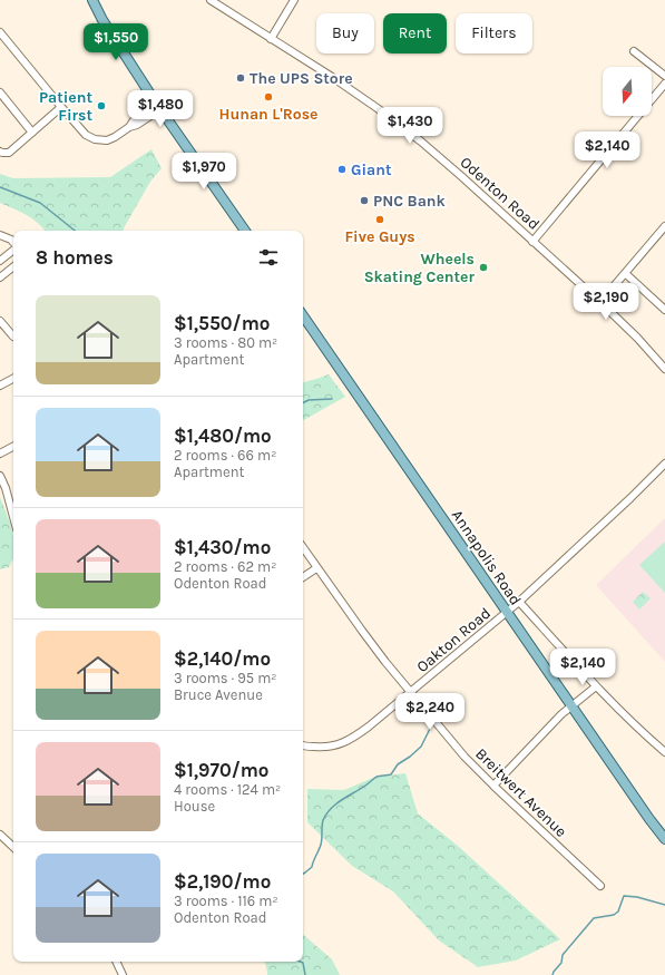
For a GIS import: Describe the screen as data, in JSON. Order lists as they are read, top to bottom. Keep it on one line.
{"streets":{"main road":["Annapolis Road"],"street":["Odenton Road","Oakton Road","Breitwert Avenue"]},"crossings":[["Annapolis Road","Oakton Road"],["Oakton Road","Breitwert Avenue"]],"places":["The UPS Store","Hunan L'Rose","Patient First","Giant","PNC Bank","Five Guys","Wheels Skating Center"],"north":"bottom","page":{"chip":["Buy","Rent","Filters"],"price":["$1,550","$1,480","$1,430","$2,140","$1,970","$2,190","$2,140","$2,240"],"heading":"8 homes","list":[{"name":"$1,550/mo","note":"3 rooms · 80 m² · Apartment"},{"name":"$1,480/mo","note":"2 rooms · 66 m² · Apartment"},{"name":"$1,430/mo","note":"2 rooms · 62 m² · Odenton Road"},{"name":"$2,140/mo","note":"3 rooms · 95 m² · Bruce Avenue"},{"name":"$1,970/mo","note":"4 rooms · 124 m² · House"},{"name":"$2,190/mo","note":"3 rooms · 116 m² · Odenton Road"}]}}
